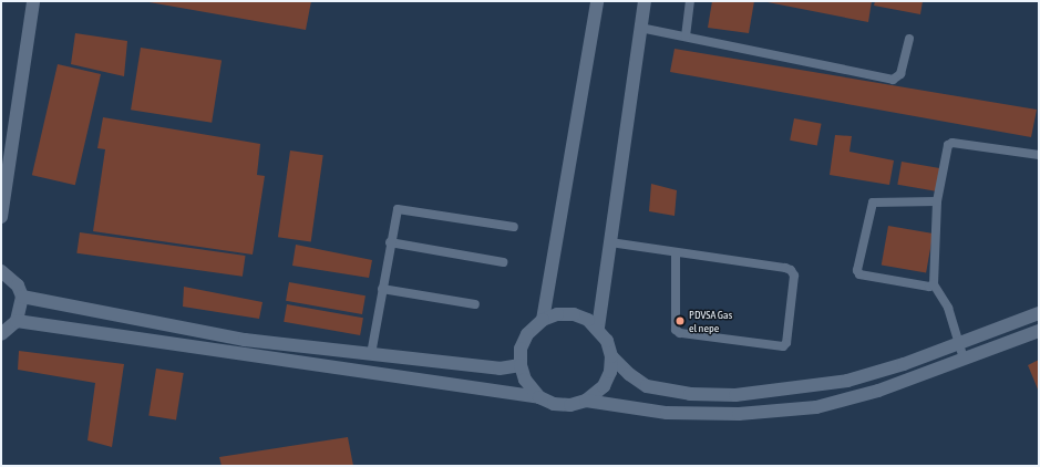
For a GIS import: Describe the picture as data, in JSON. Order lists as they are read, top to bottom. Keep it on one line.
{"places":["PDVSA Gas el nepe"]}
